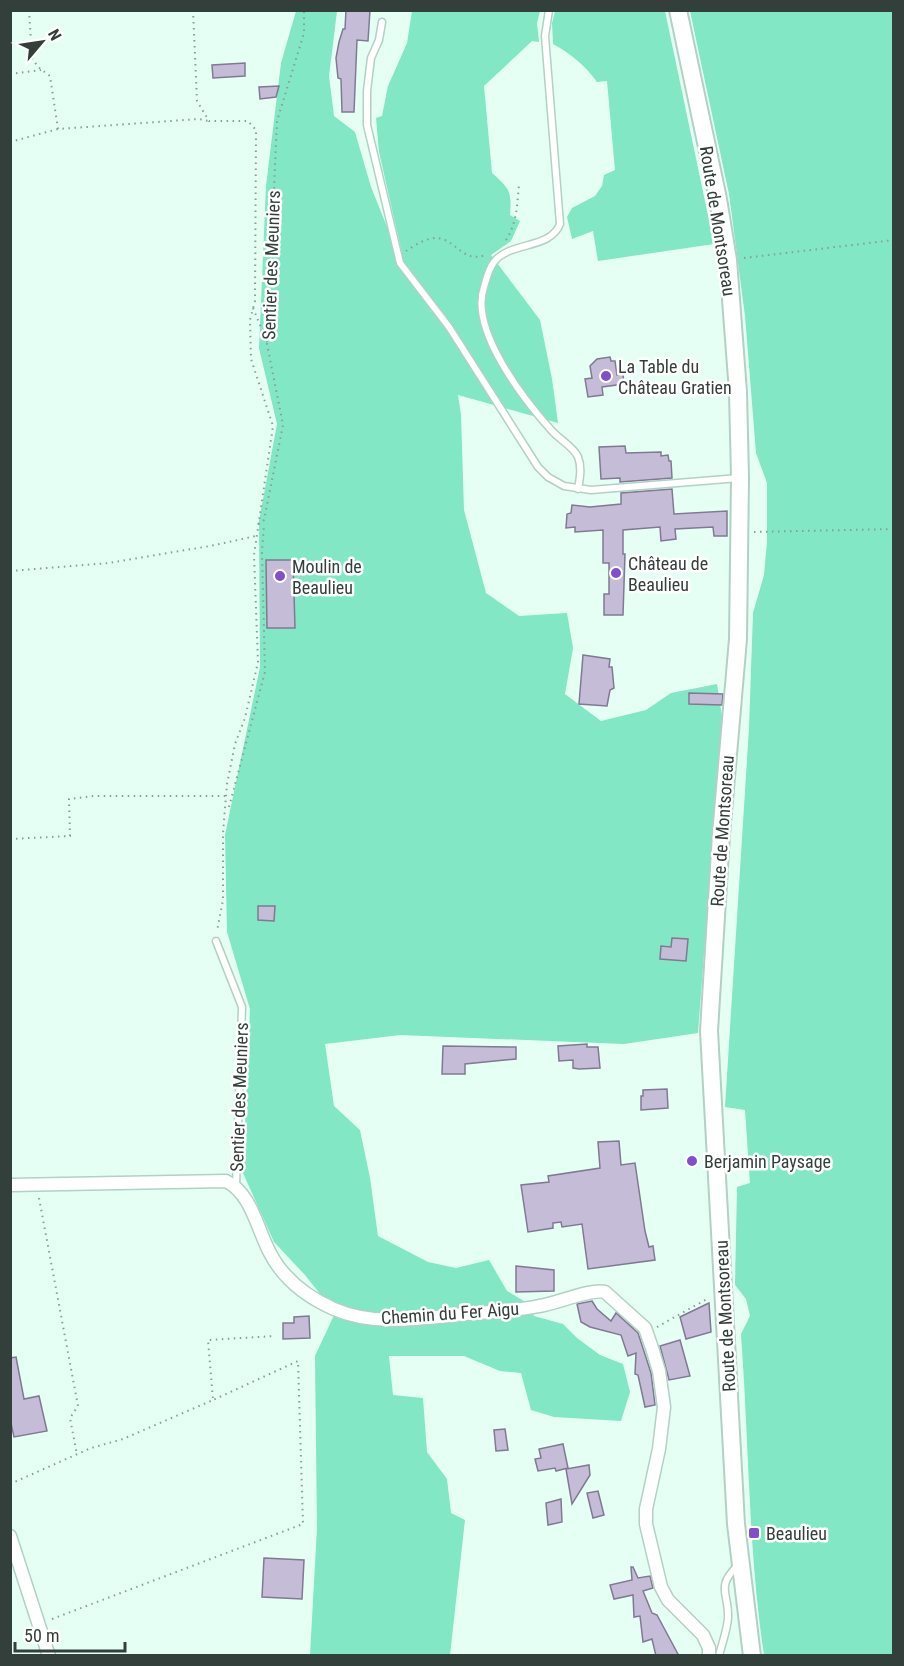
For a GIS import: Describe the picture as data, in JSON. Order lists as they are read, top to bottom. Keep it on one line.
{"streets":{"main road":["Route de Montsoreau"],"street":["Chemin du Fer Aigu"],"lane":["Sentier des Meuniers"]},"crossings":[["Sentier des Meuniers","Chemin du Fer Aigu"]],"places":{"other":["La Table du Château Gratien","Château de Beaulieu","Moulin de Beaulieu","Berjamin Paysage"],"transit":["Beaulieu"]},"scale_bar":"50 m","north":"top right"}
